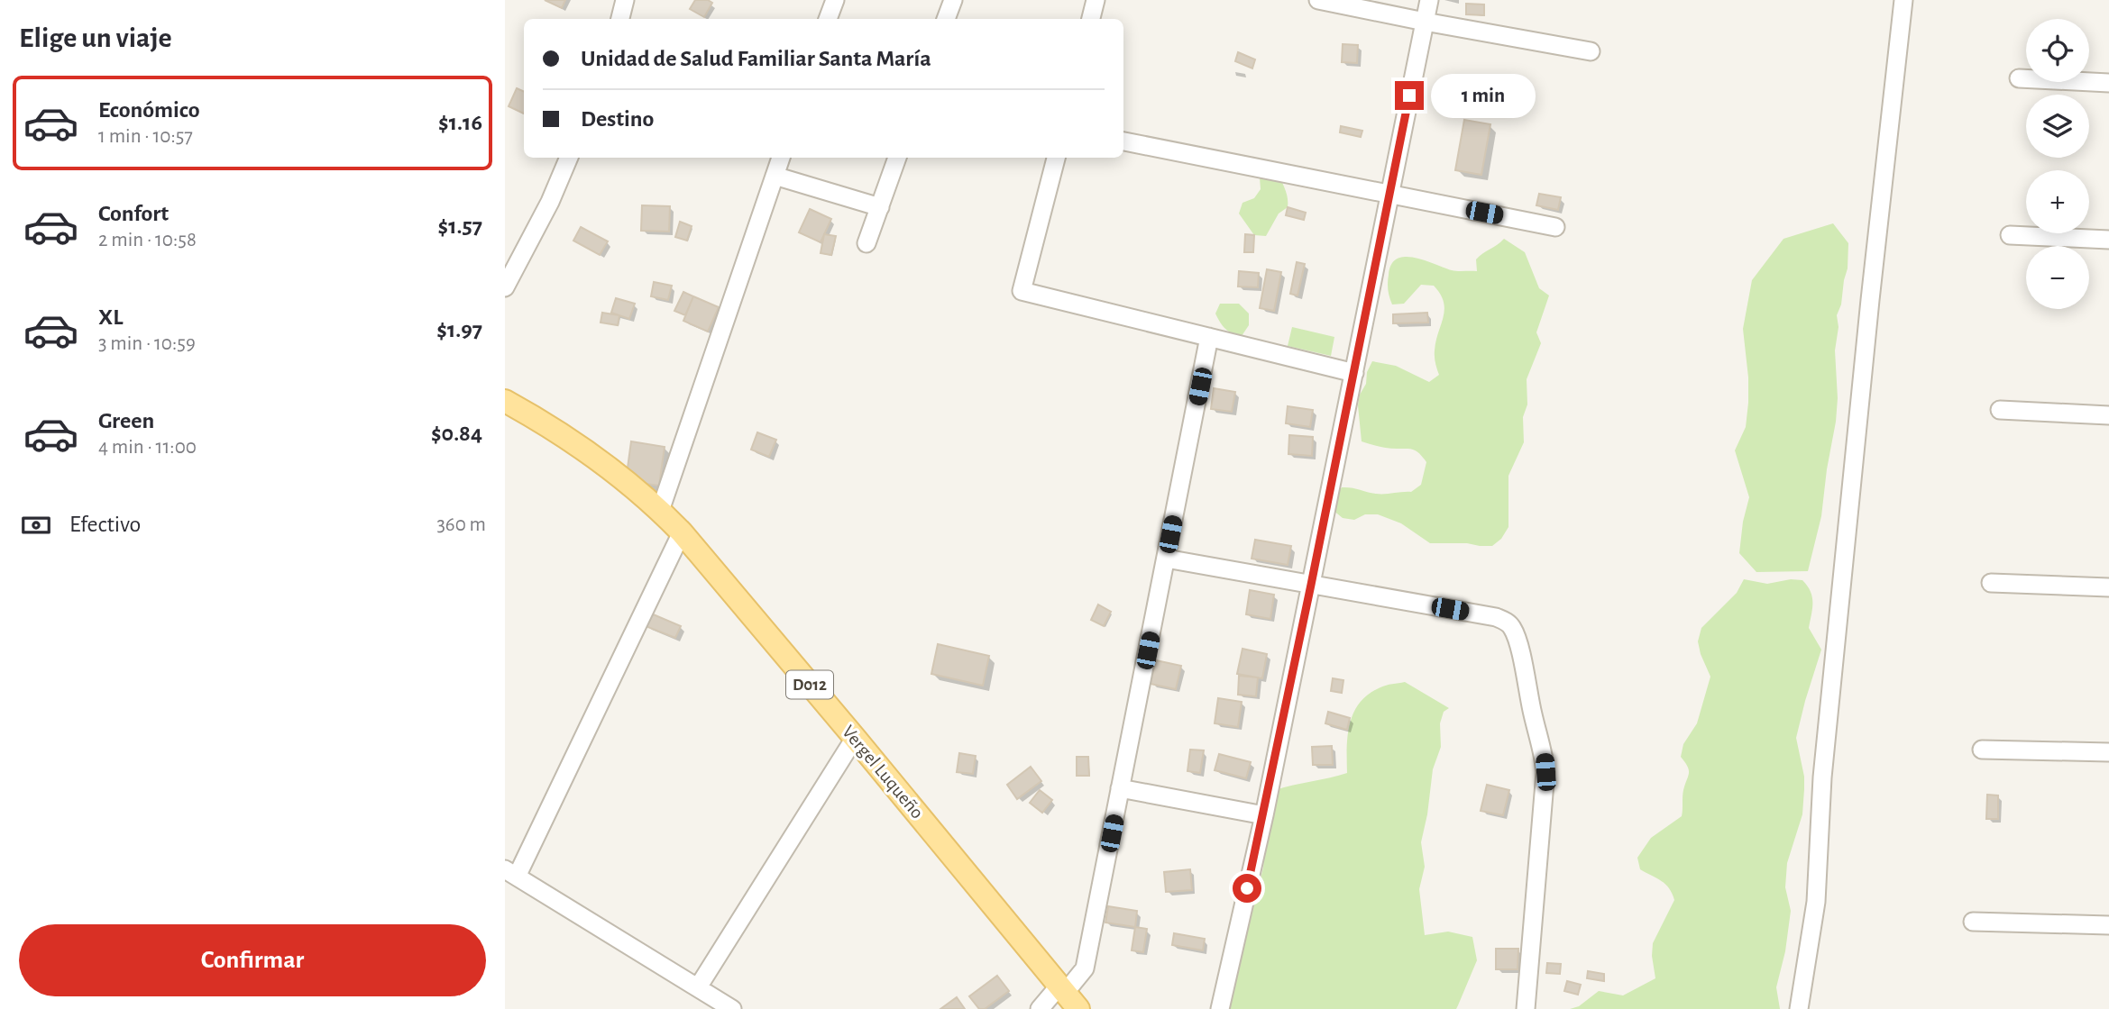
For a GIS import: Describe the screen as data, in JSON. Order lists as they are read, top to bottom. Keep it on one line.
{"streets":{"main road":["D012","Vergel Luqueño"]},"page":{"heading":"Elige un viaje","map_buttons":["+","−"],"banner":["Unidad de Salud Familiar Santa María","Destino"],"bubble":"1 min","list":[{"name":"Económico","note":"1 min · 10:57","value":"$1.16"},{"name":"Confort","note":"2 min · 10:58","value":"$1.57"},{"name":"XL","note":"3 min · 10:59","value":"$1.97"},{"name":"Green","note":"4 min · 11:00","value":"$0.84"}],"pay":["Efectivo","360 m"],"buttons":"Confirmar"}}
